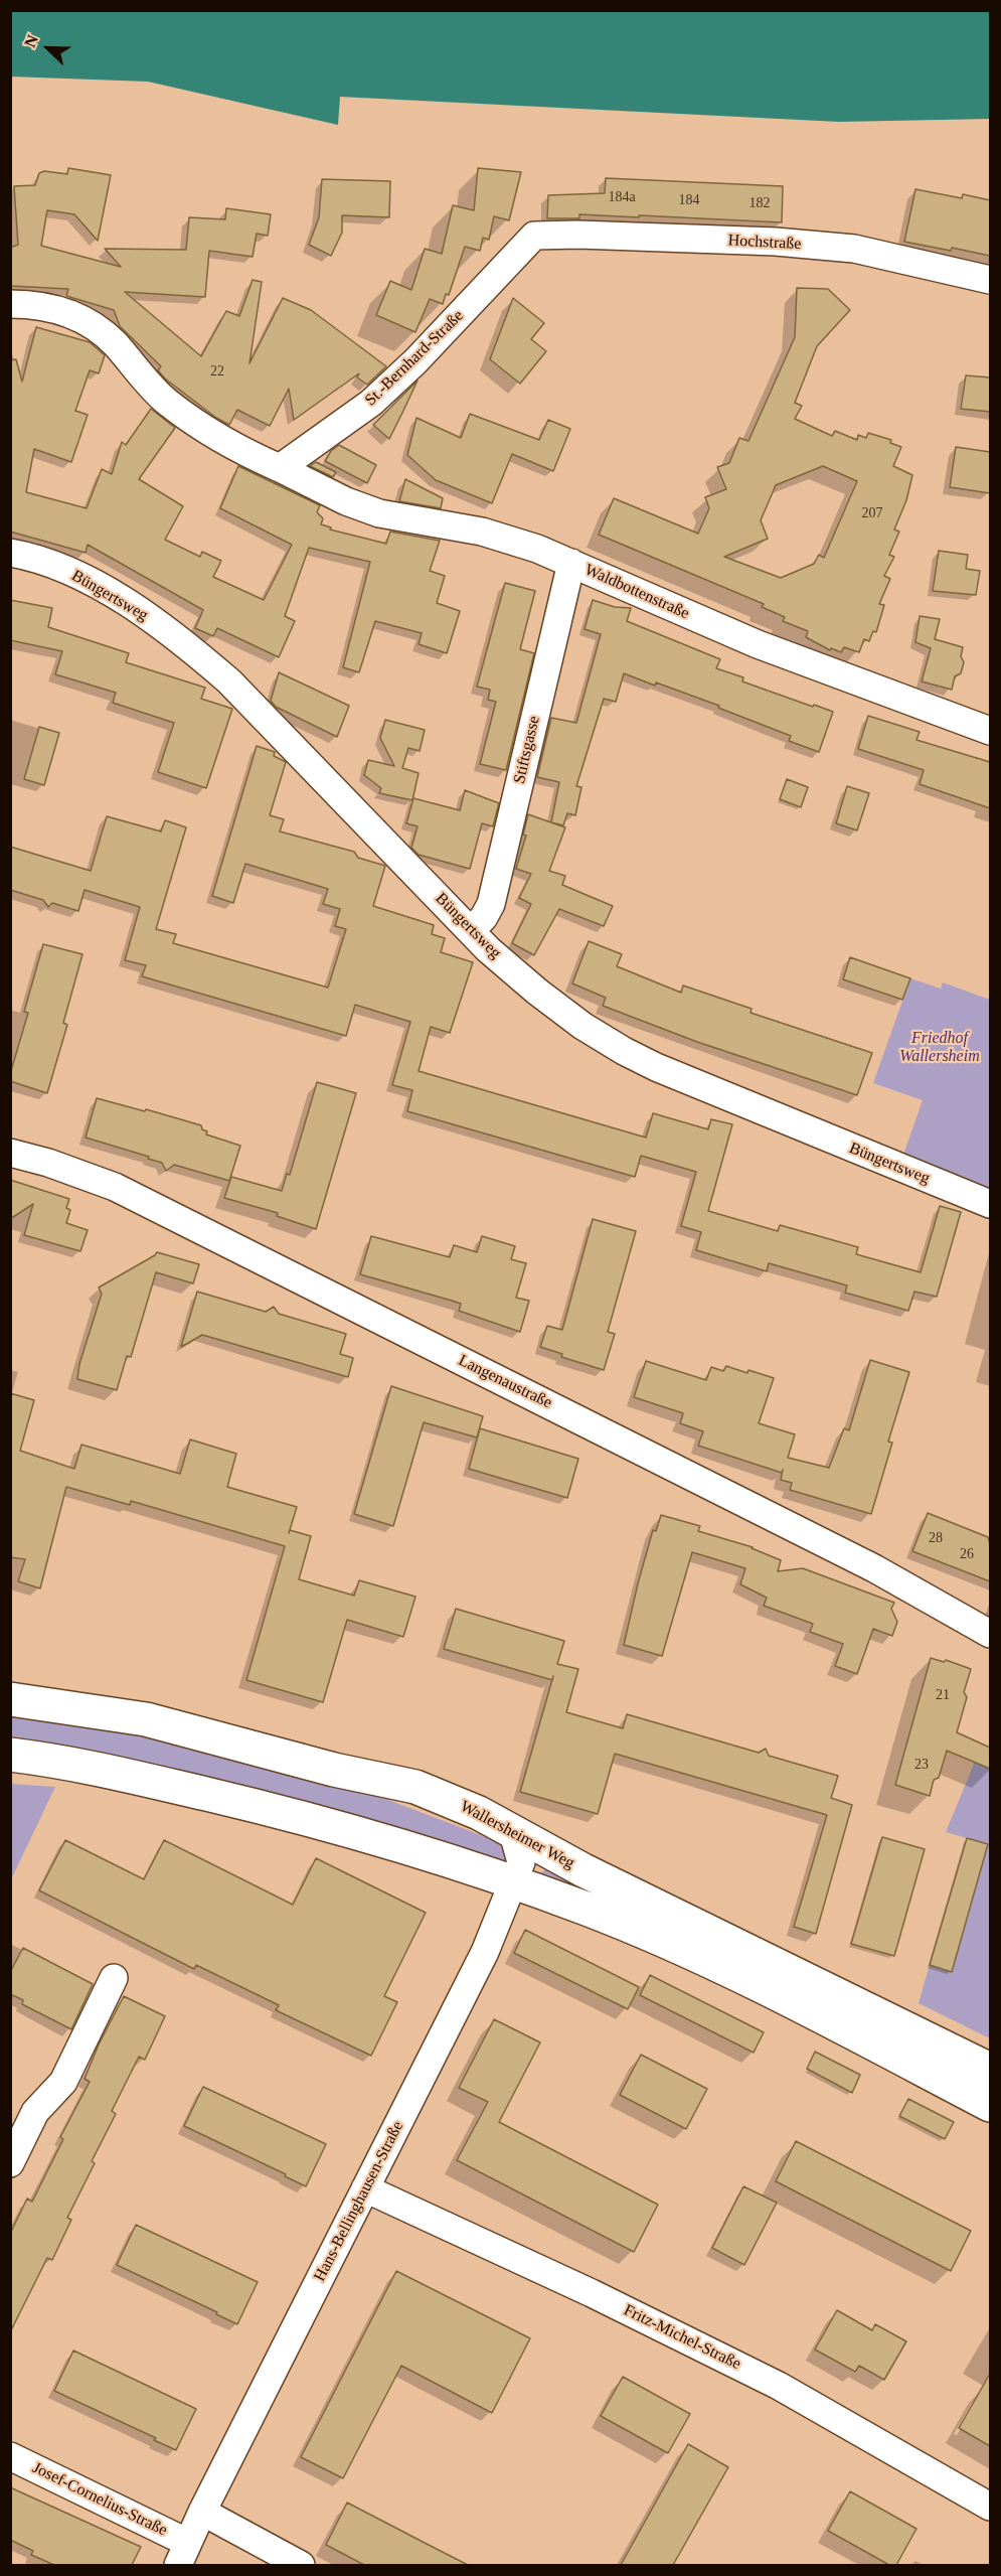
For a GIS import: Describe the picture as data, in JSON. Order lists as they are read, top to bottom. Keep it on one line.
{"streets":{"street":["Hochstraße","St.-Bernhard-Straße","Waldbottenstraße","Büngertsweg","Stiftsgasse","Langenaustraße","Wallersheimer Weg","Hans-Bellinghausen-Straße","Fritz-Michel-Straße","Josef-Cornelius-Straße"]},"crossings":[["Hochstraße","St.-Bernhard-Straße"],["St.-Bernhard-Straße","Waldbottenstraße"],["Waldbottenstraße","Stiftsgasse"],["Büngertsweg","Stiftsgasse"],["Wallersheimer Weg","Hans-Bellinghausen-Straße"],["Hans-Bellinghausen-Straße","Fritz-Michel-Straße"],["Hans-Bellinghausen-Straße","Josef-Cornelius-Straße"]],"parks":["Friedhof Wallersheim"],"house_numbers":["184a","184","182","22","207","28","26","21","23"],"north":"top left"}
